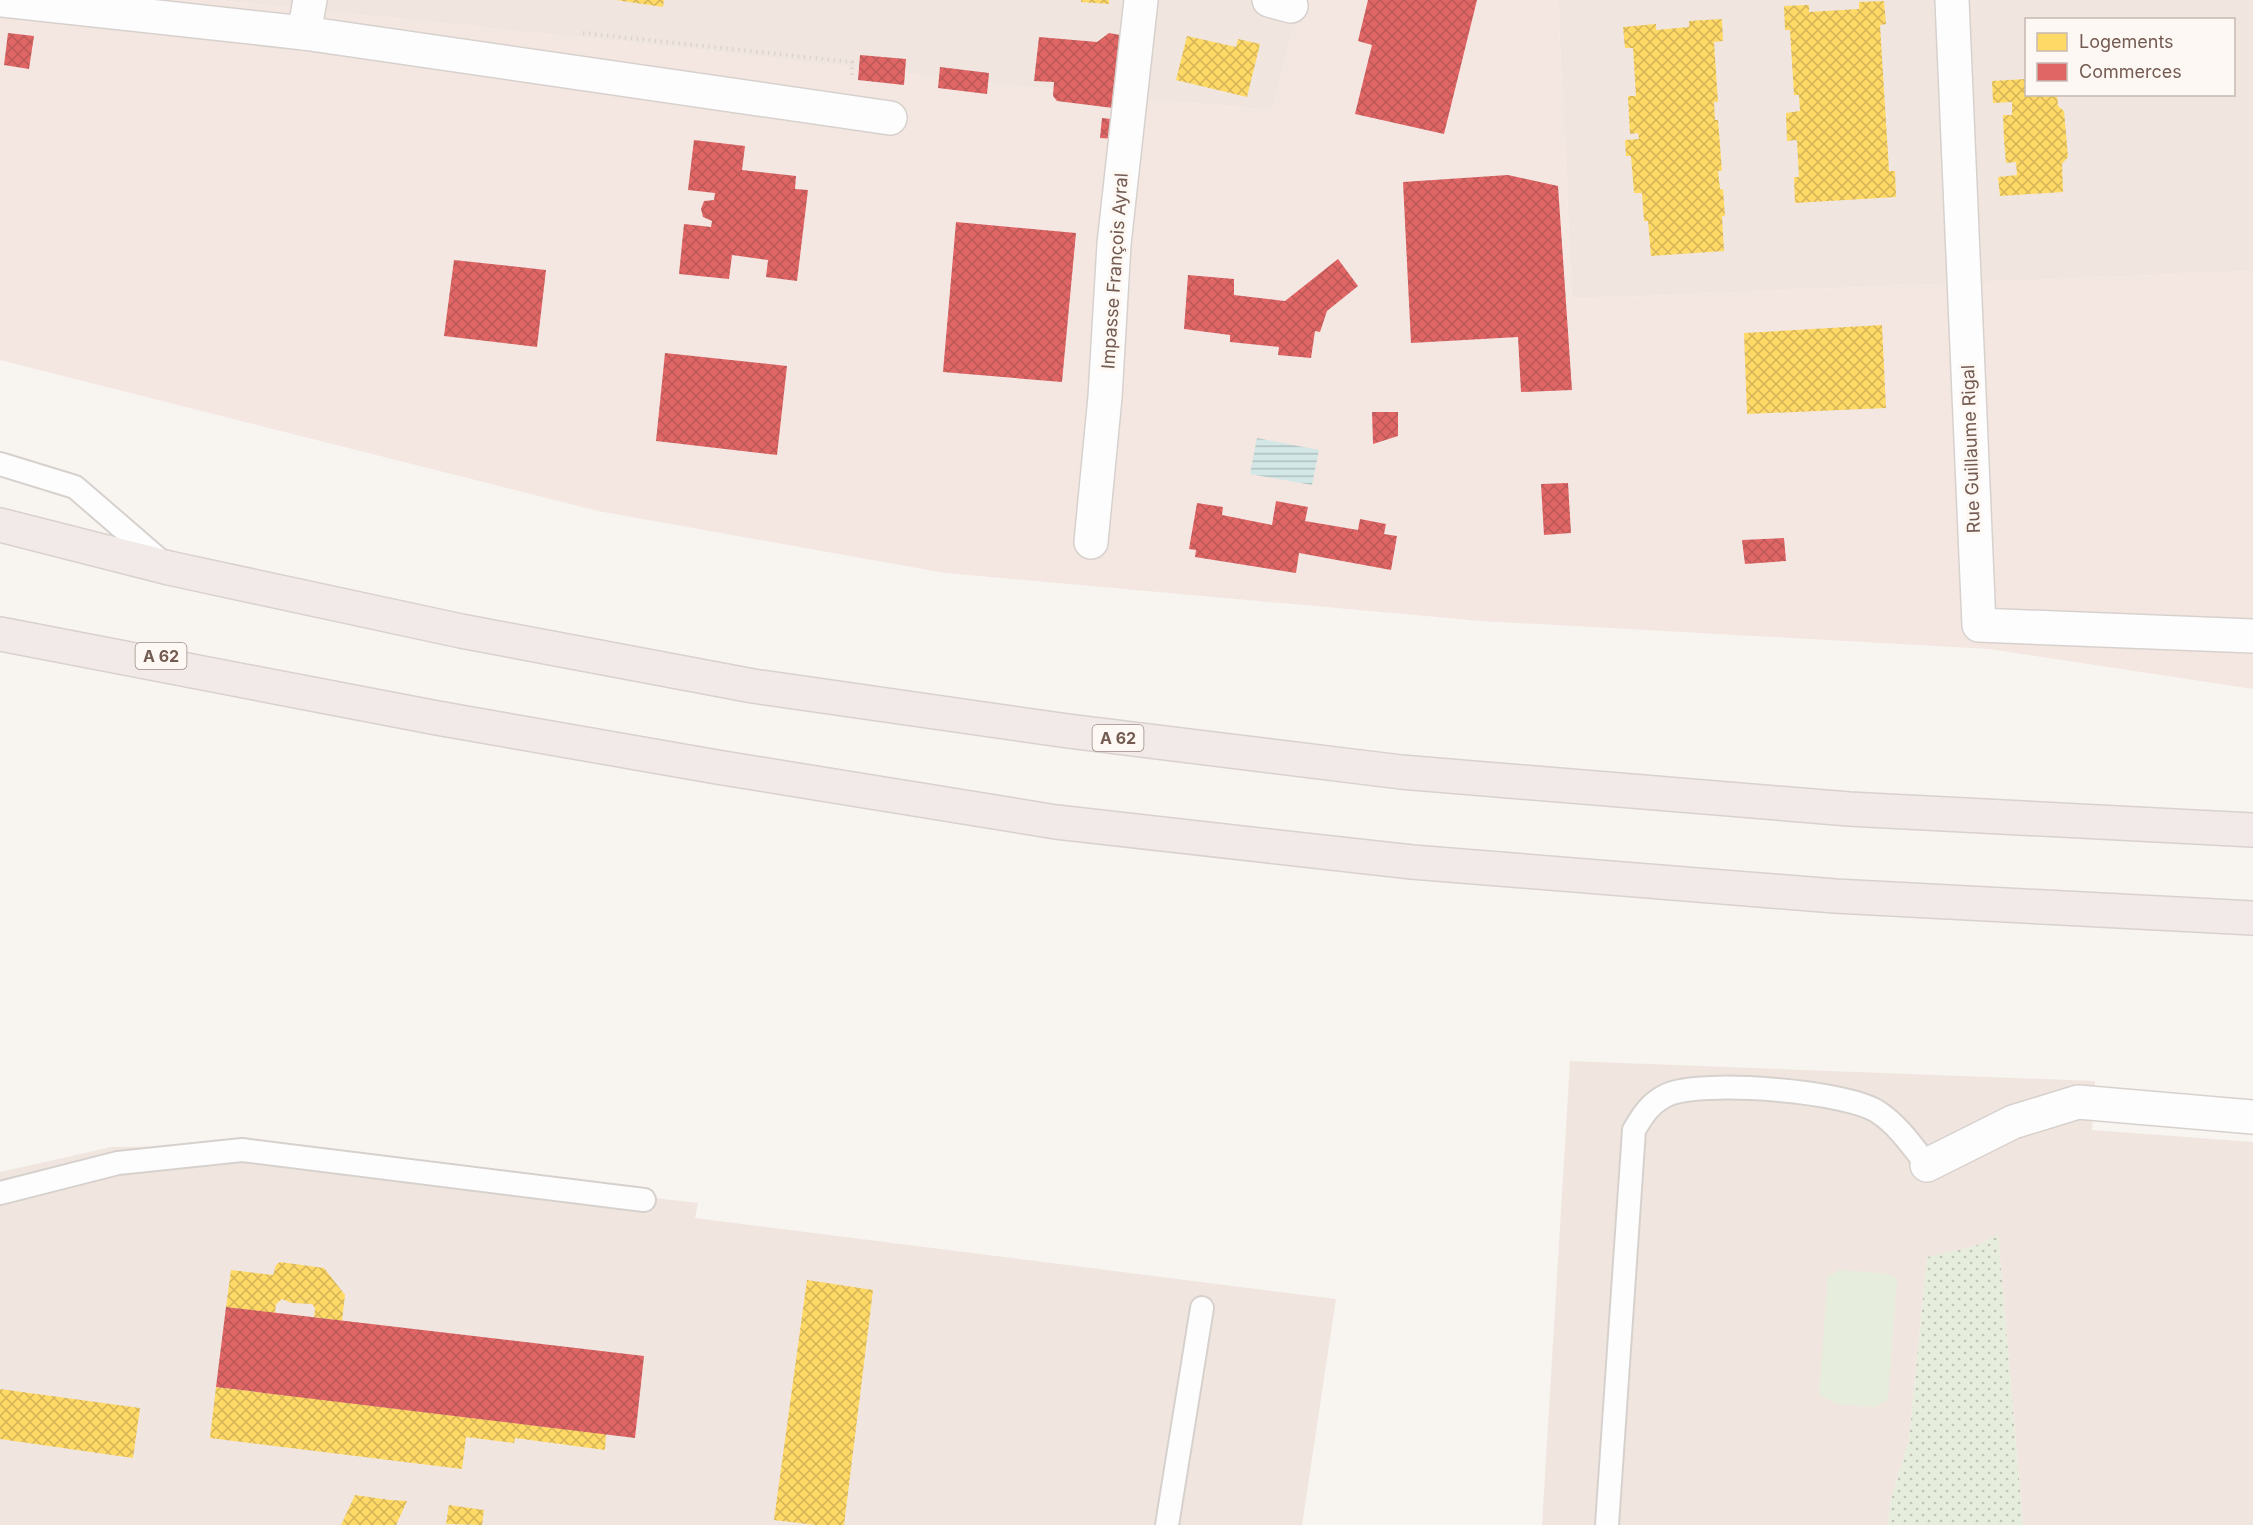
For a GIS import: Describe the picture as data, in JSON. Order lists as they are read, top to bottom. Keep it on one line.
{"streets":{"highway":["A 62"],"street":["Impasse François Ayral","Rue Guillaume Rigal"]},"legend":["Logements","Commerces"]}
